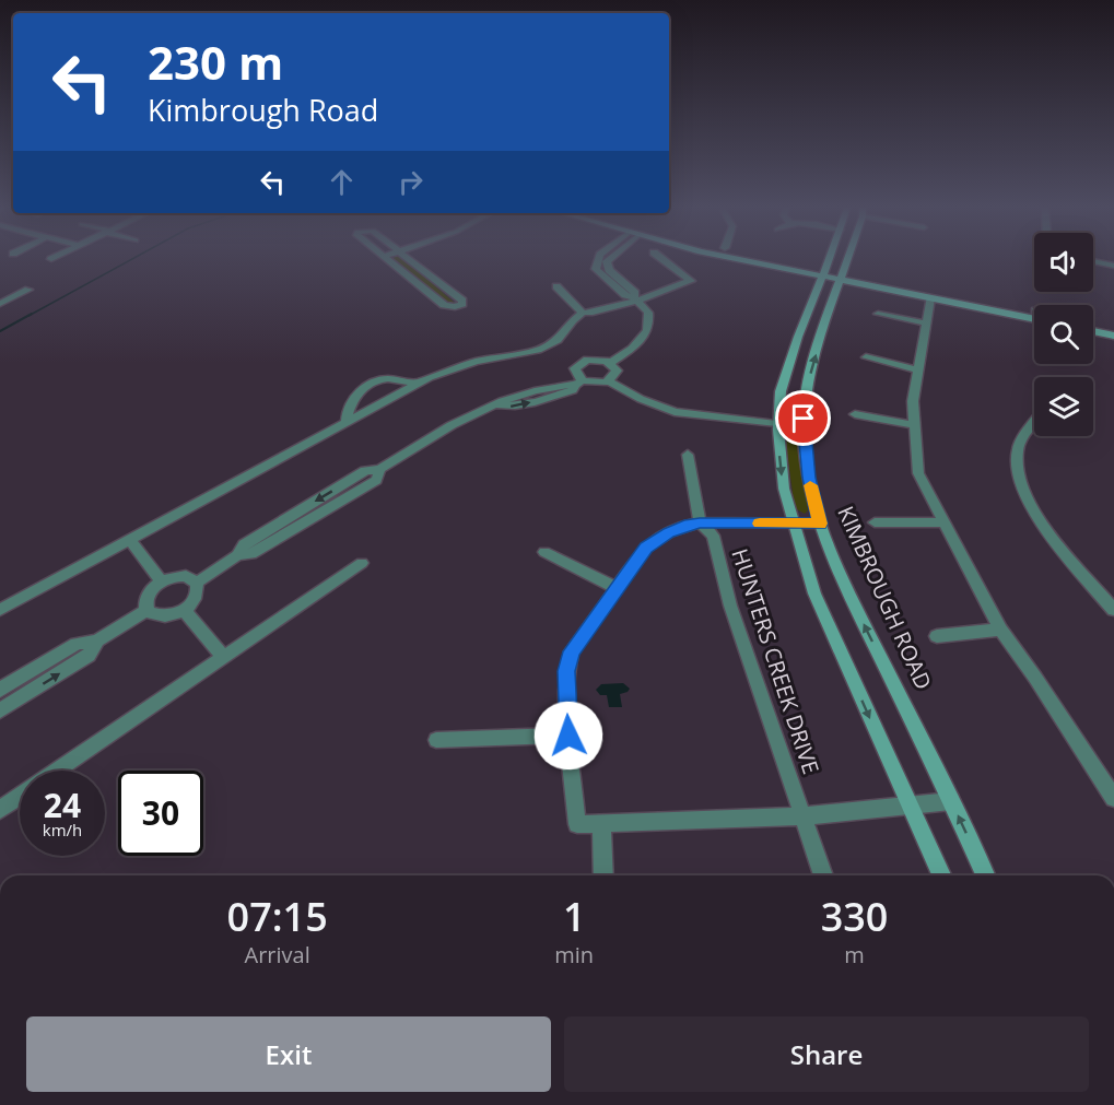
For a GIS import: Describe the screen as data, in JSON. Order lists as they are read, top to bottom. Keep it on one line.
{"streets":{"street":["KIMBROUGH ROAD","HUNTERS CREEK DRIVE"]},"page":{"turn":["230 m","Kimbrough Road"],"speed":"24 km/h","limit":"30","eta":["07:15","Arrival","1","min","330","m"],"buttons":["Exit","Share"]}}
